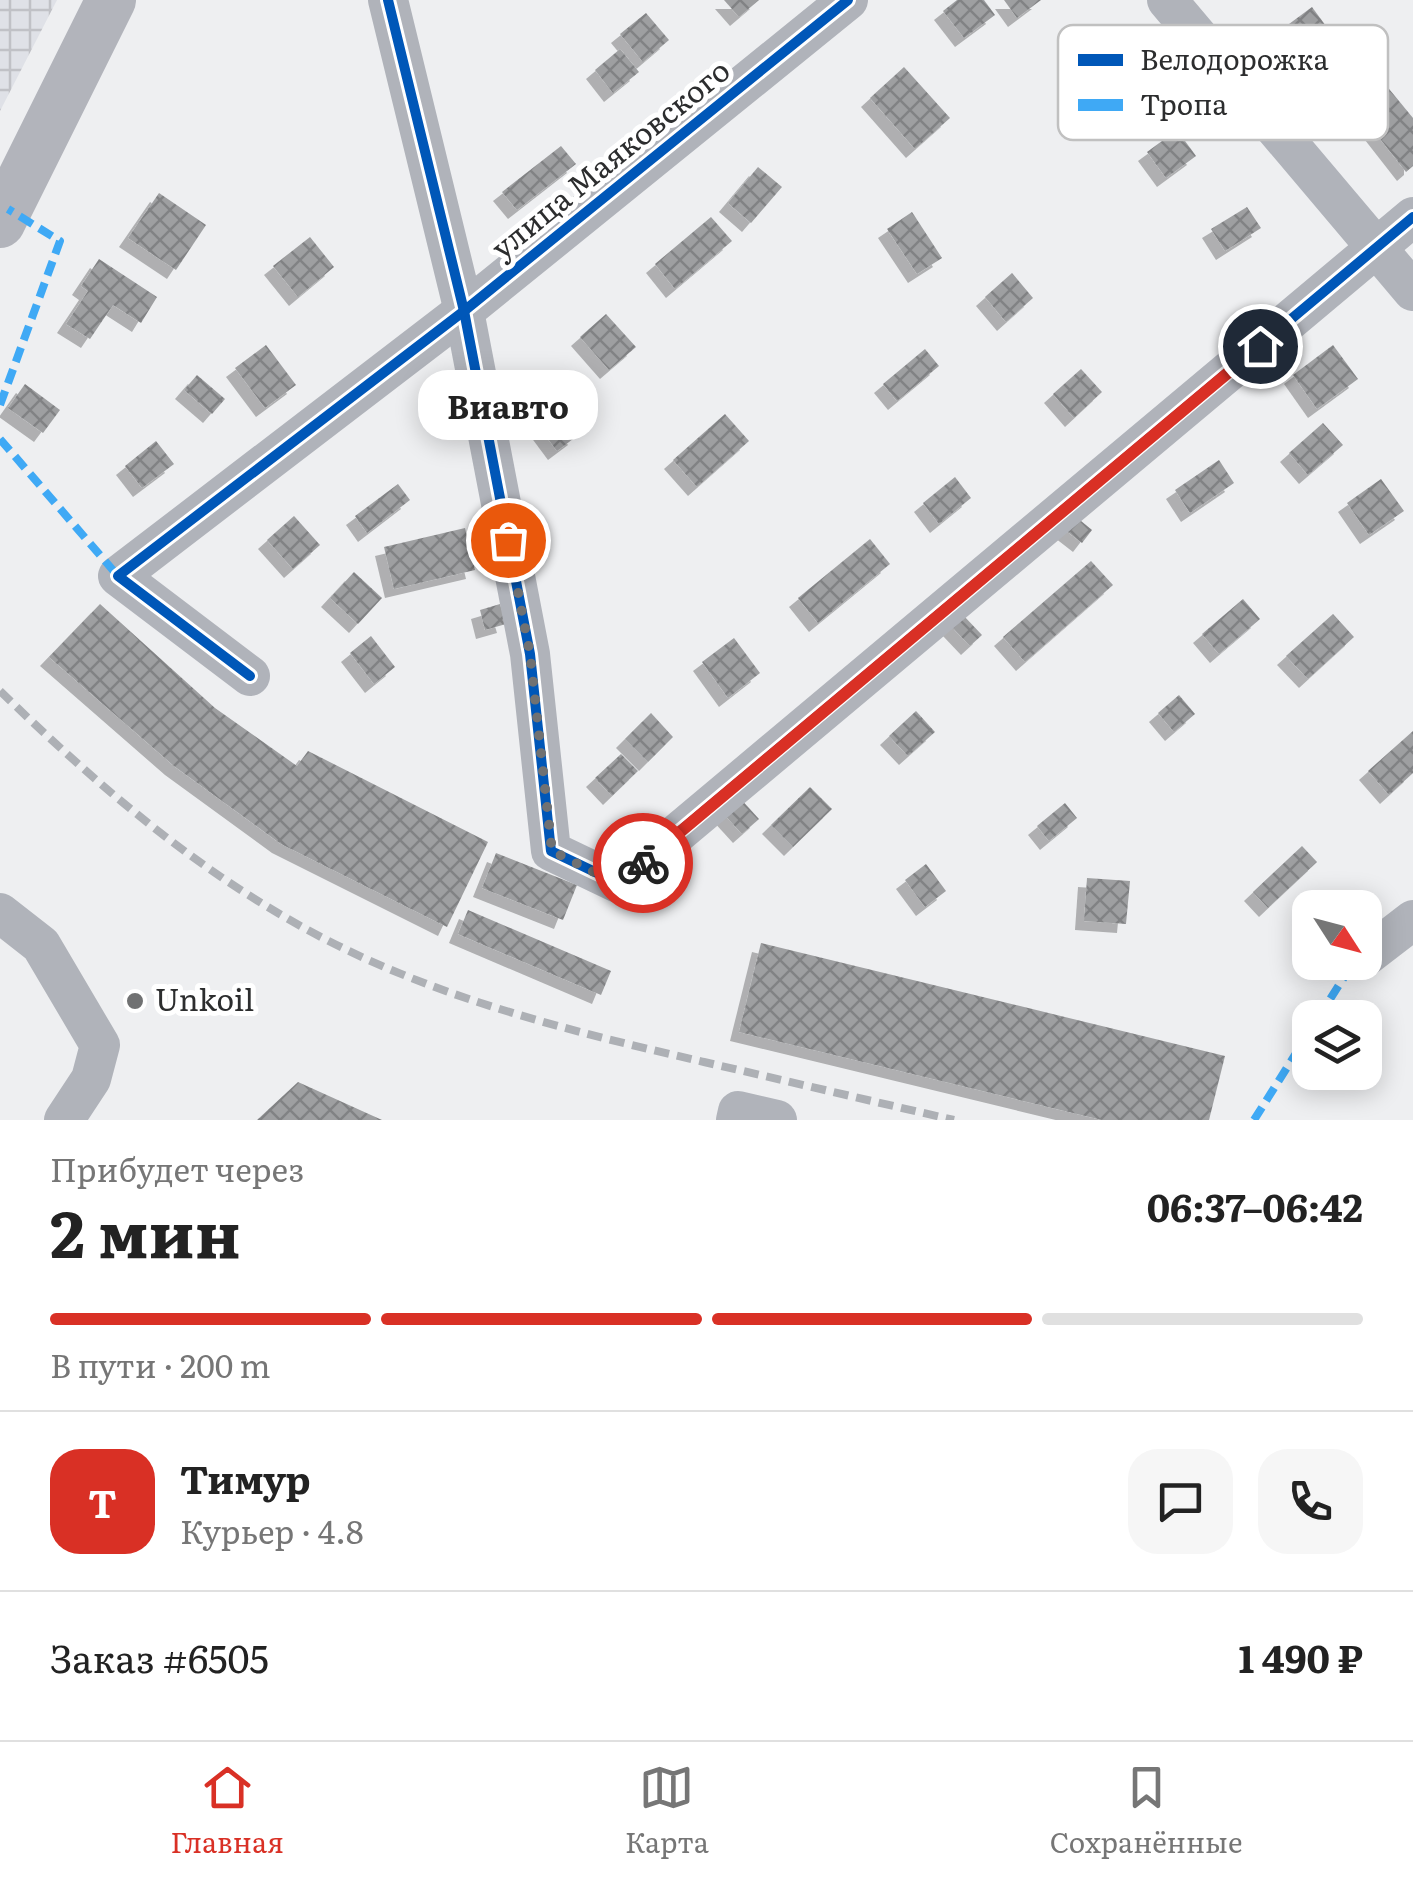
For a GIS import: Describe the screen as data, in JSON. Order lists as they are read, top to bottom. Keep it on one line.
{"streets":{"street":["улица Маяковского"]},"places":["Виавто","Unkoil"],"legend":["Велодорожка","Тропа"],"north":"bottom right","page":{"bubble":"Виавто","heading":["2 мин","Прибудет через","06:37–06:42"],"panel":["Тимур","Курьер · 4.8","Заказ #6505","1 490 ₽"],"bar":"В пути · 200 m","round":"Т","tabs":["Главная","Карта","Сохранённые"]}}
